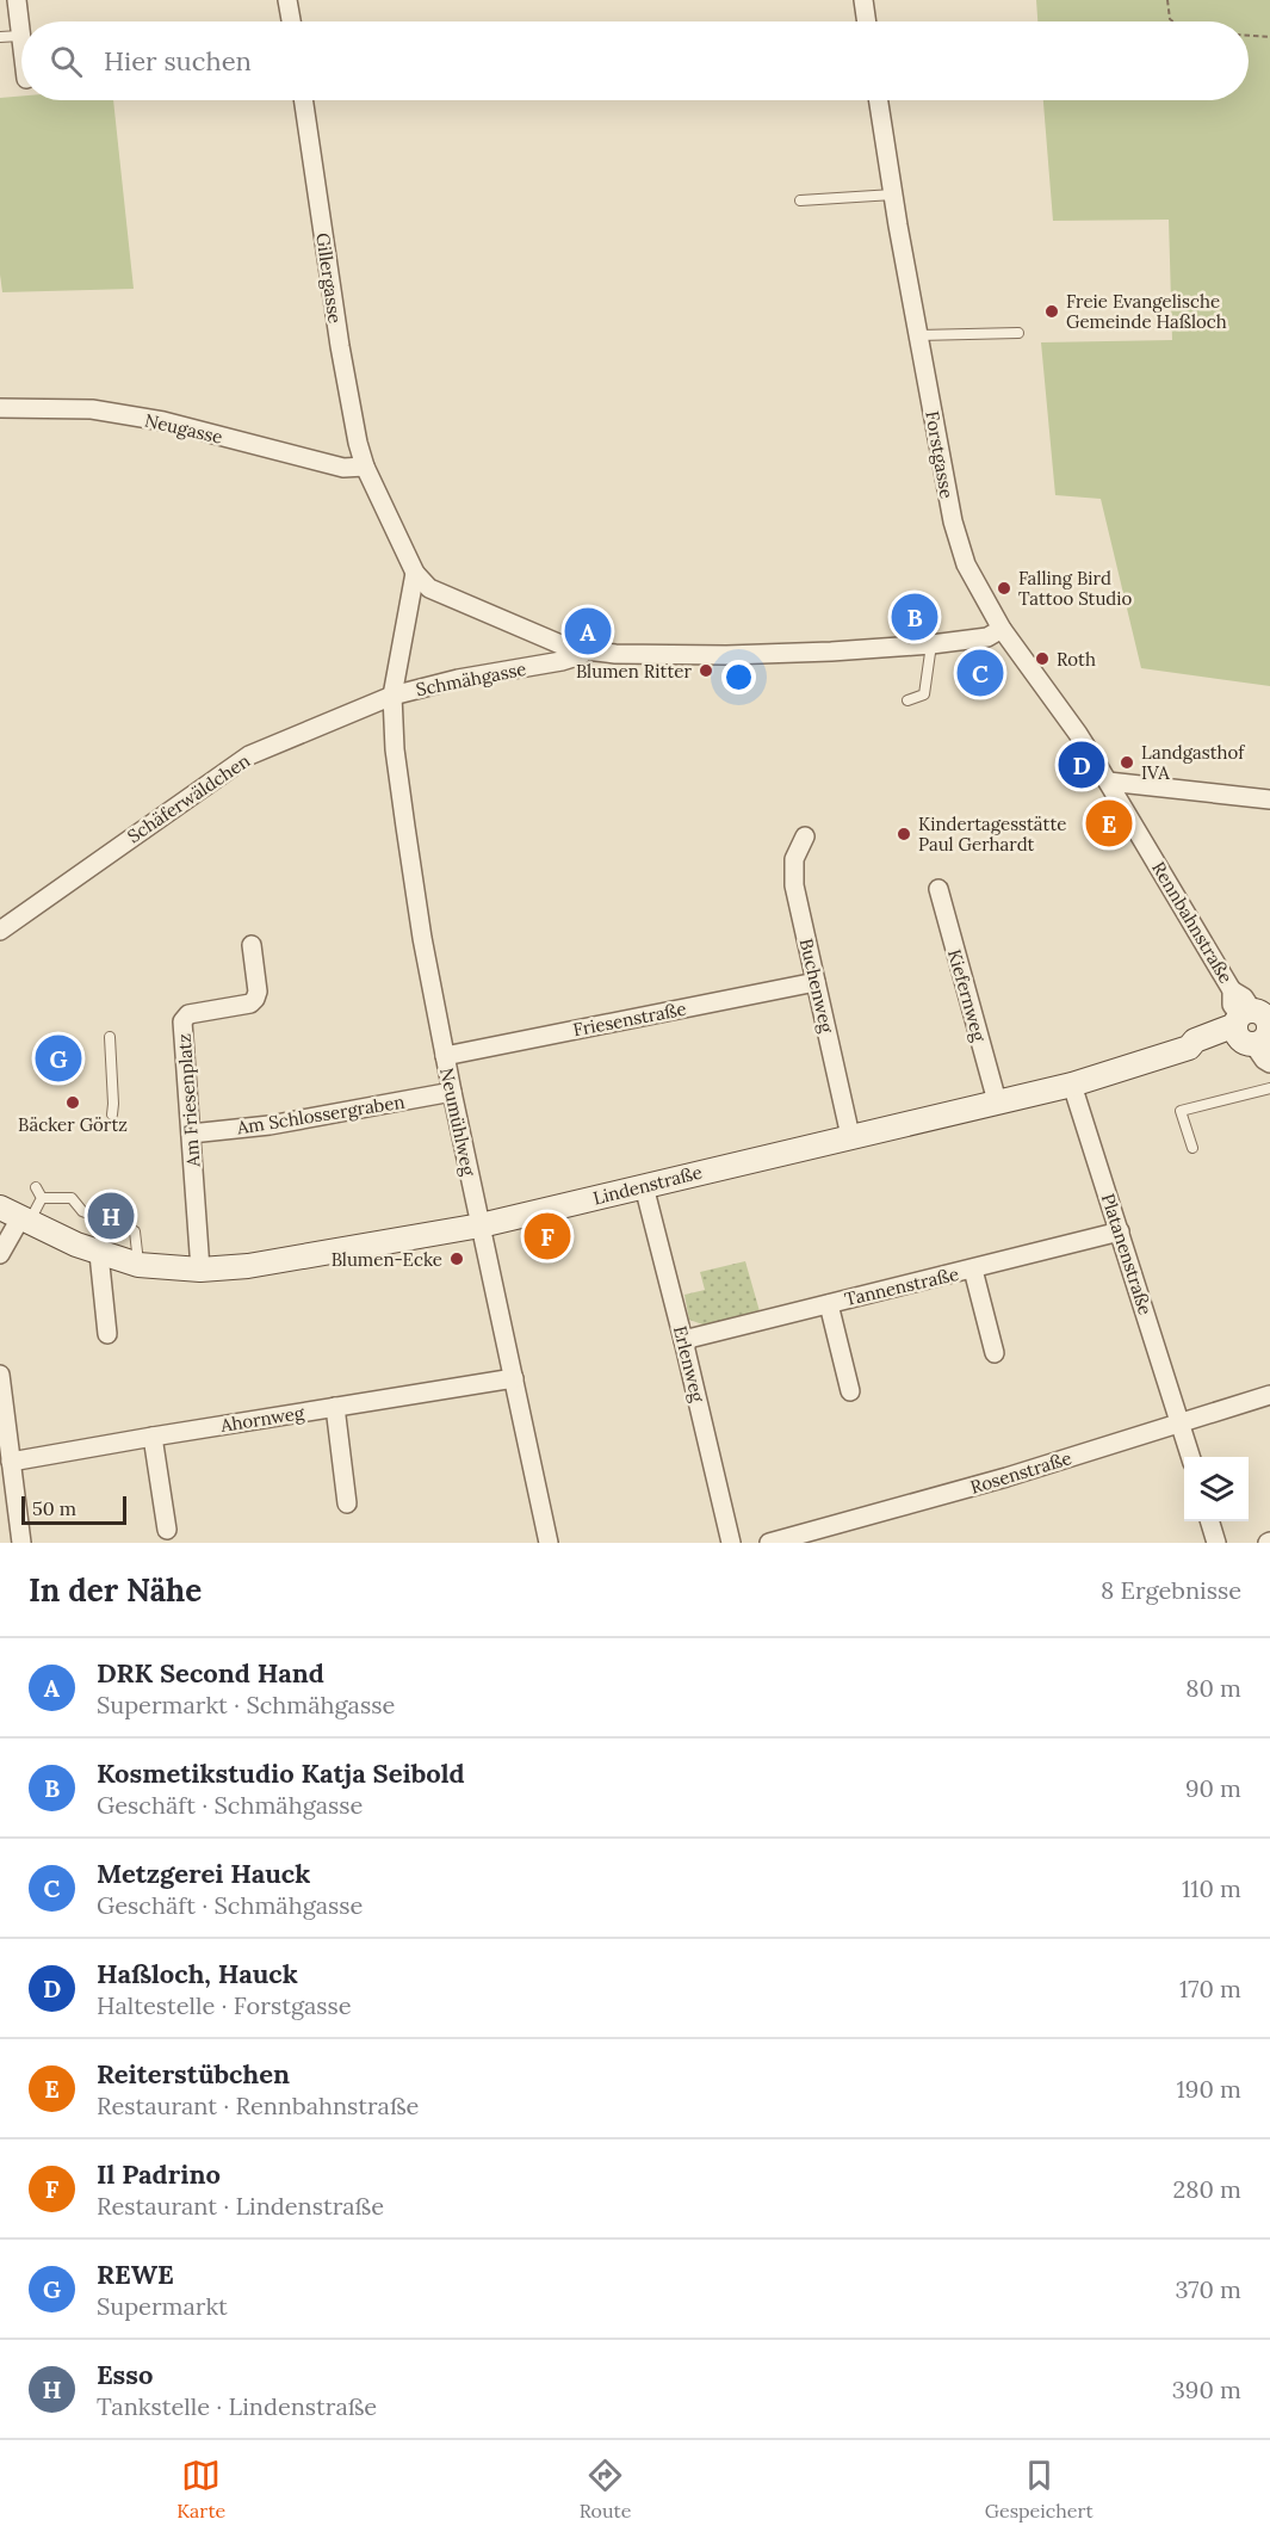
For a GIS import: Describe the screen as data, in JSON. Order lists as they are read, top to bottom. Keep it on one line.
{"streets":{"main road":["Lindenstraße"],"street":["Gillergasse","Neugasse","Forstgasse","Schmähgasse","Schäferwäldchen","Rennbahnstraße","Buchenweg","Kiefernweg","Friesenstraße","Am Friesenplatz","Am Schlossergraben","Neumühlweg","Platanenstraße","Tannenstraße","Erlenweg","Ahornweg","Rosenstraße"]},"crossings":[["Gillergasse","Neugasse"],["Gillergasse","Schmähgasse"],["Neugasse","Schmähgasse"],["Forstgasse","Schmähgasse"],["Forstgasse","Rennbahnstraße"],["Schmähgasse","Schäferwäldchen"],["Schmähgasse","Neumühlweg"],["Schäferwäldchen","Neumühlweg"],["Rennbahnstraße","Lindenstraße"],["Buchenweg","Friesenstraße"],["Buchenweg","Lindenstraße"],["Kiefernweg","Lindenstraße"],["Friesenstraße","Neumühlweg"],["Am Friesenplatz","Am Schlossergraben"],["Am Friesenplatz","Lindenstraße"],["Am Schlossergraben","Neumühlweg"],["Neumühlweg","Lindenstraße"],["Neumühlweg","Ahornweg"],["Lindenstraße","Platanenstraße"],["Lindenstraße","Erlenweg"],["Platanenstraße","Tannenstraße"],["Platanenstraße","Rosenstraße"],["Tannenstraße","Erlenweg"]],"places":["Freie Evangelische Gemeinde Haßloch","Falling Bird Tattoo Studio","Roth","Blumen Ritter","Landgasthof IVA","Kindertagesstätte Paul Gerhardt","Bäcker Görtz","Blumen-Ecke"],"scale_bar":"50 m","page":{"search":"Hier suchen","pins":["B","A","C","D","E","G","H","F"],"scale":"50 m","heading":["In der Nähe","8 Ergebnisse"],"list":[{"mark":"A","name":"DRK Second Hand","note":"Supermarkt · Schmähgasse","value":"80 m"},{"mark":"B","name":"Kosmetikstudio Katja Seibold","note":"Geschäft · Schmähgasse","value":"90 m"},{"mark":"C","name":"Metzgerei Hauck","note":"Geschäft · Schmähgasse","value":"110 m"},{"mark":"D","name":"Haßloch, Hauck","note":"Haltestelle · Forstgasse","value":"170 m"},{"mark":"E","name":"Reiterstübchen","note":"Restaurant · Rennbahnstraße","value":"190 m"},{"mark":"F","name":"Il Padrino","note":"Restaurant · Lindenstraße","value":"280 m"},{"mark":"G","name":"REWE","note":"Supermarkt","value":"370 m"},{"mark":"H","name":"Esso","note":"Tankstelle · Lindenstraße","value":"390 m"}],"nav":["Karte","Route","Gespeichert"]}}
